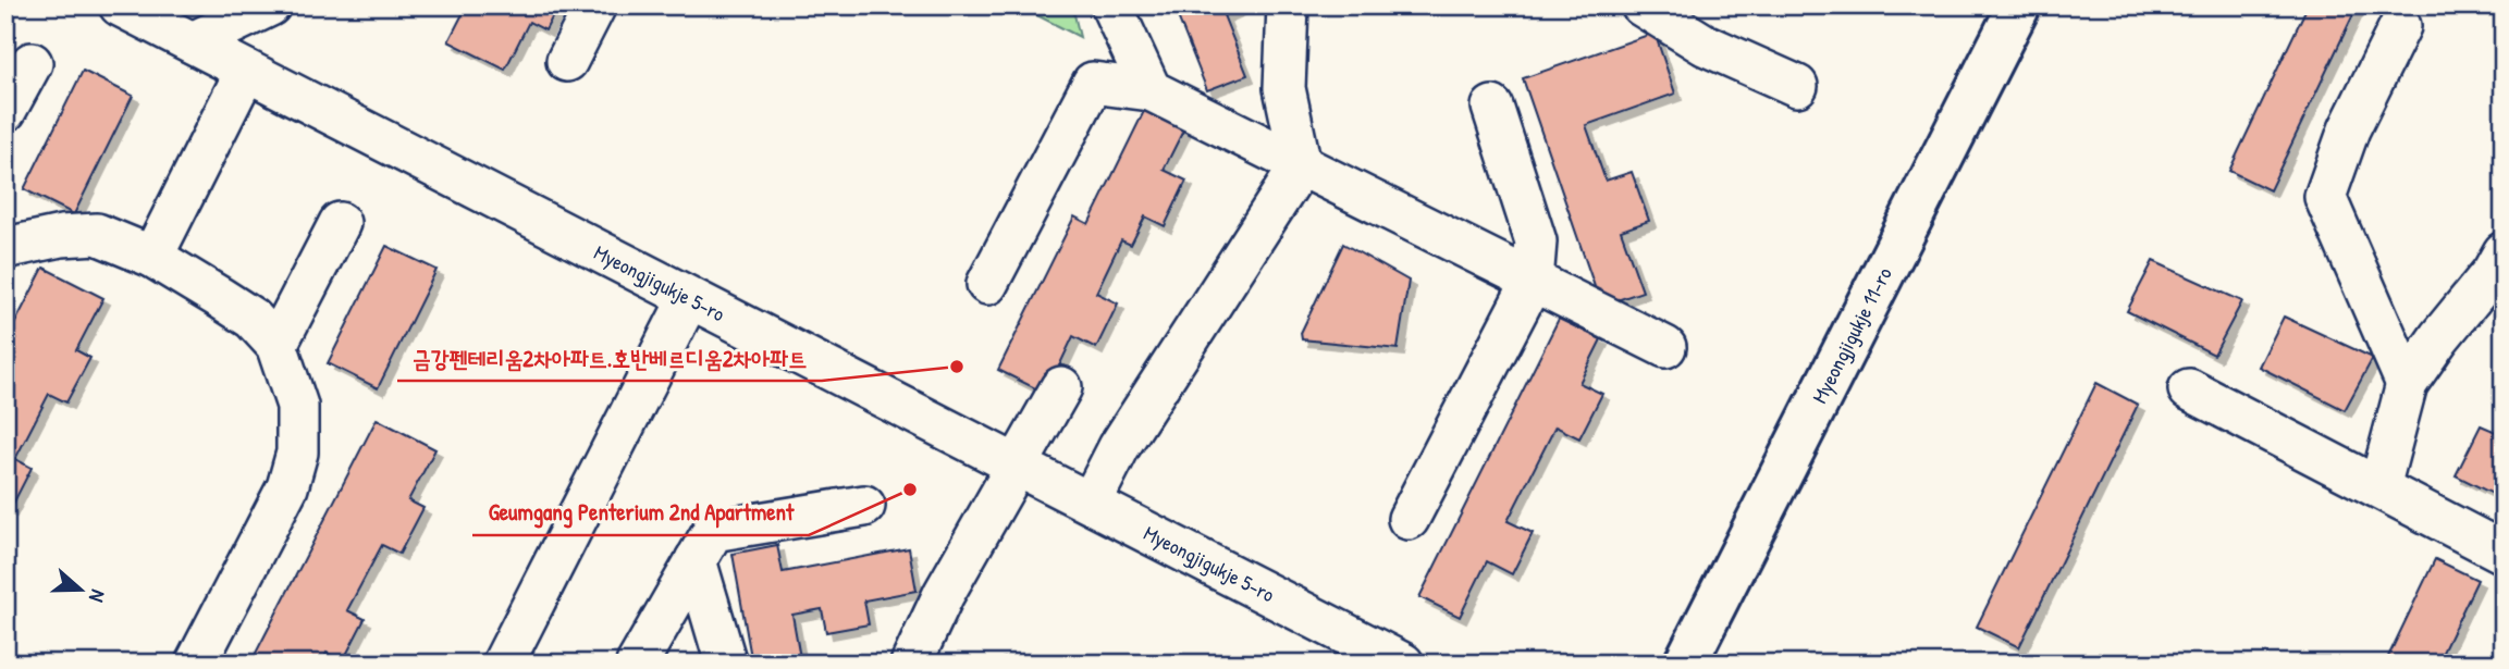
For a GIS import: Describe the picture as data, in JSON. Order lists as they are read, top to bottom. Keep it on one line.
{"streets":{"main road":["Myeongjigukje 11-ro"],"street":["Myeongjigukje 5-ro"]},"places":["금강펜테리움2차아파트.호반베르디움2차아파트","Geumgang Penterium 2nd Apartment"],"north":"right"}
